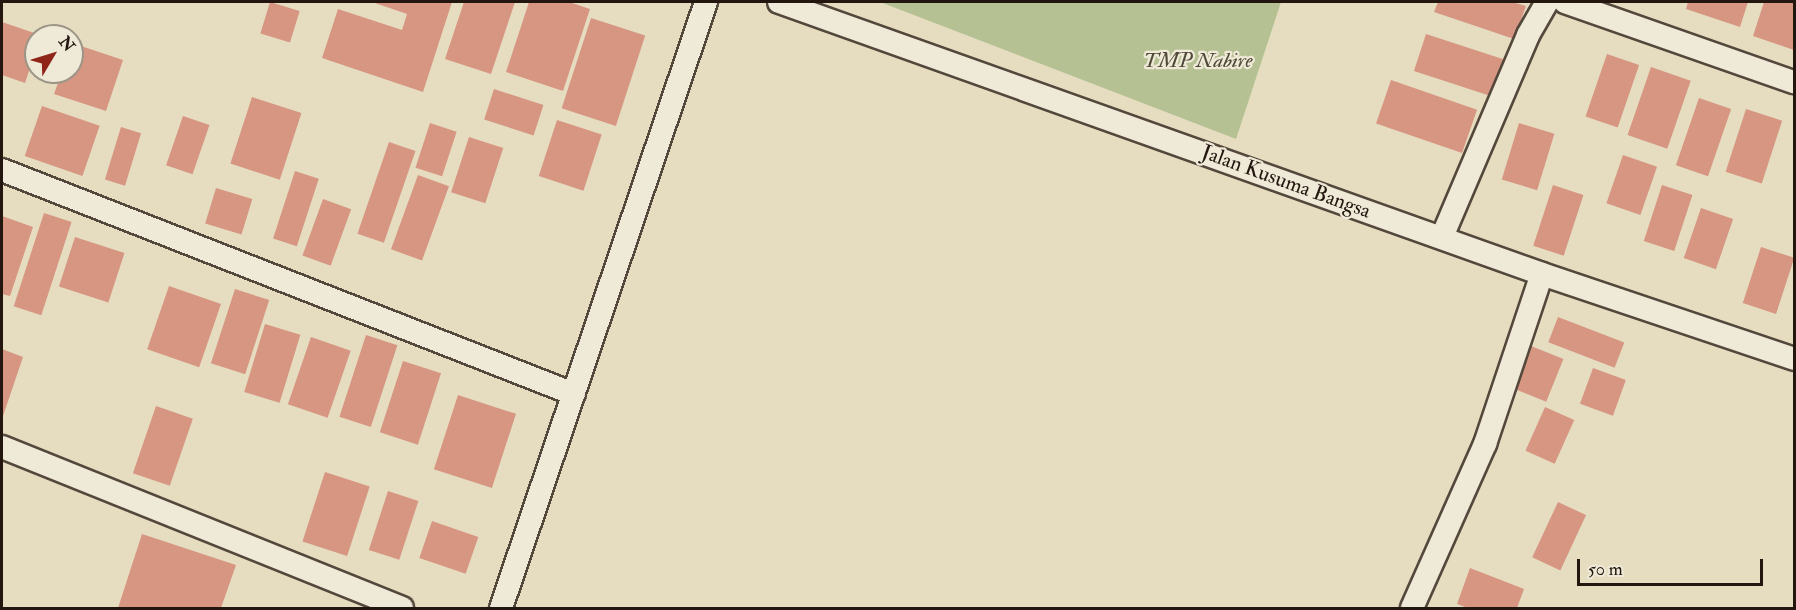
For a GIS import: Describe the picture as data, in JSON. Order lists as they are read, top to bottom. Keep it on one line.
{"streets":{"street":["Jalan Kusuma Bangsa"]},"parks":["TMP Nabire"],"scale_bar":"50 m","north":"top right"}
